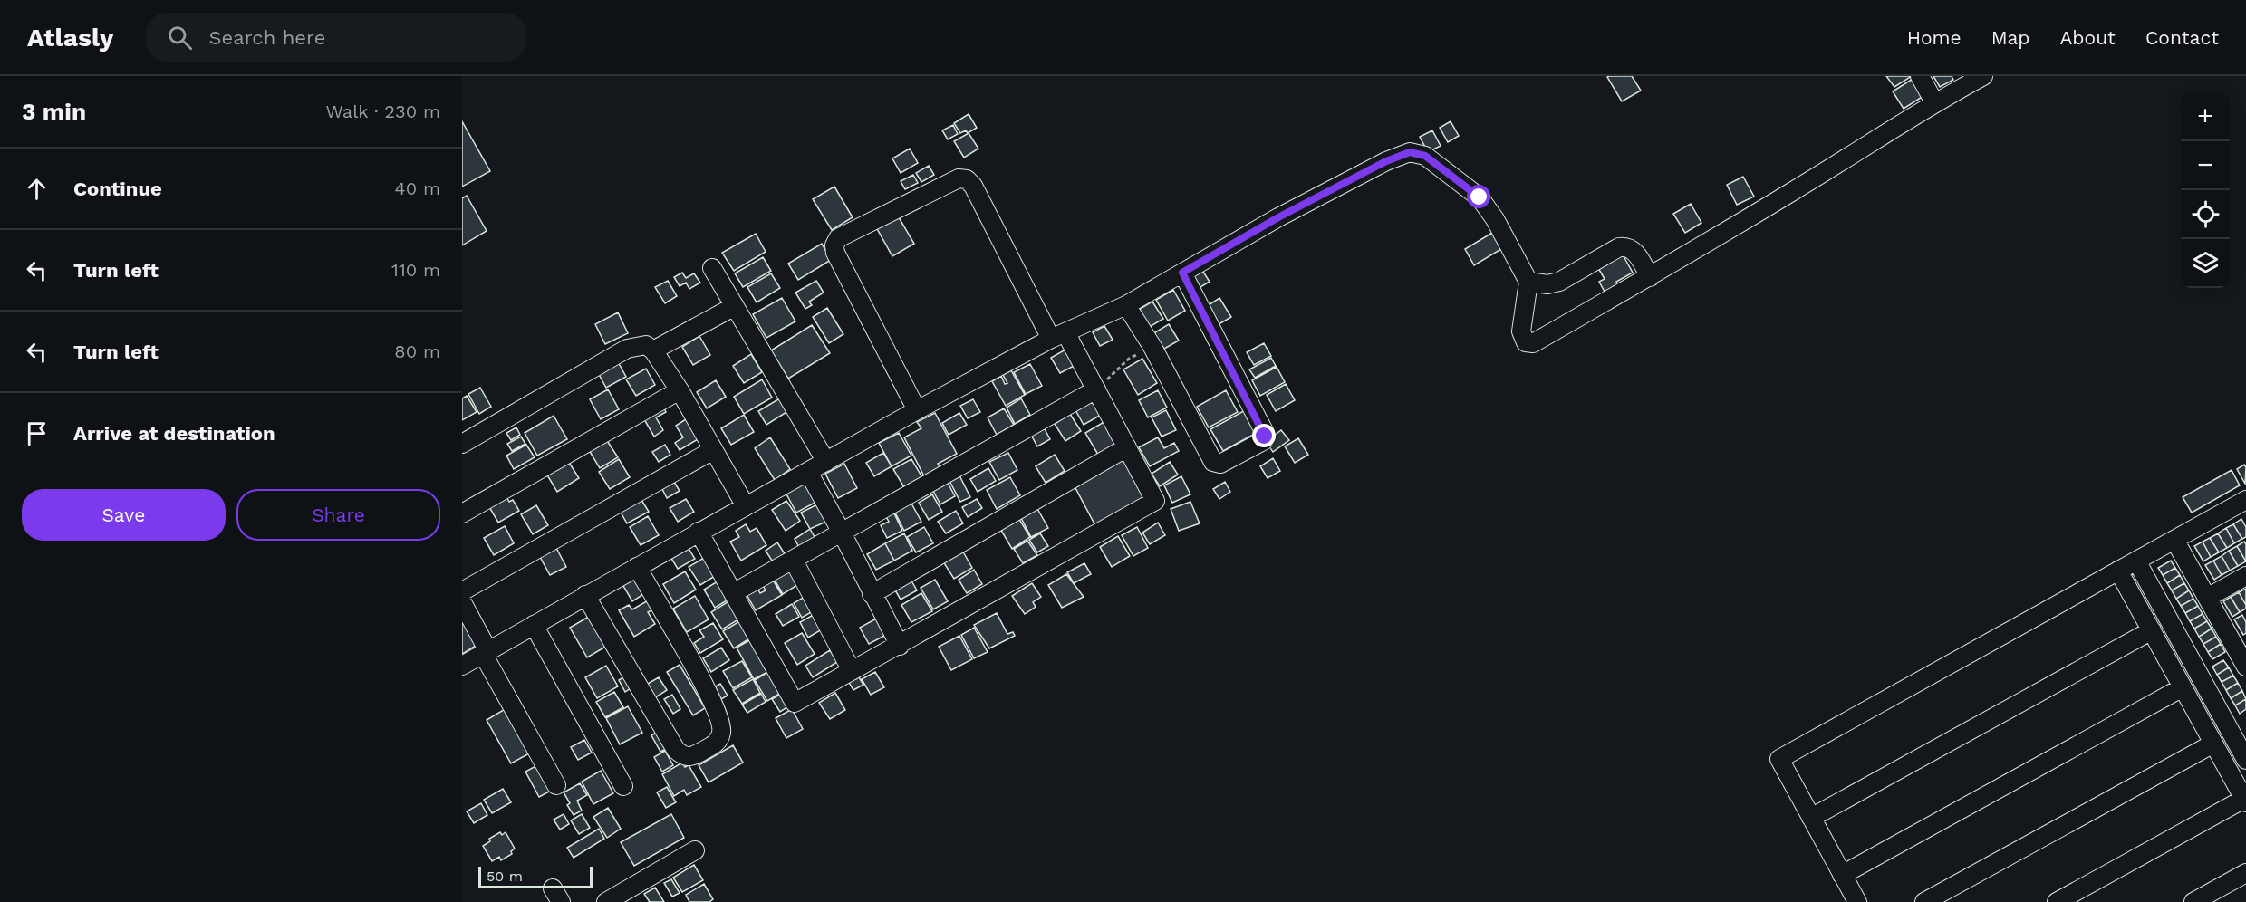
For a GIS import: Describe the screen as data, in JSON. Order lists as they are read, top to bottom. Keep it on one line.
{"scale_bar":"50 m","page":{"header":"Atlasly","search":"Search here","nav":["Home","Map","About","Contact"],"heading":["3 min","Walk · 230 m"],"map_buttons":["+","−"],"list":[["Continue","40 m"],["Turn left","110 m"],["Turn left","80 m"],"Arrive at destination"],"buttons":["Save","Share"],"scale":"50 m"}}
